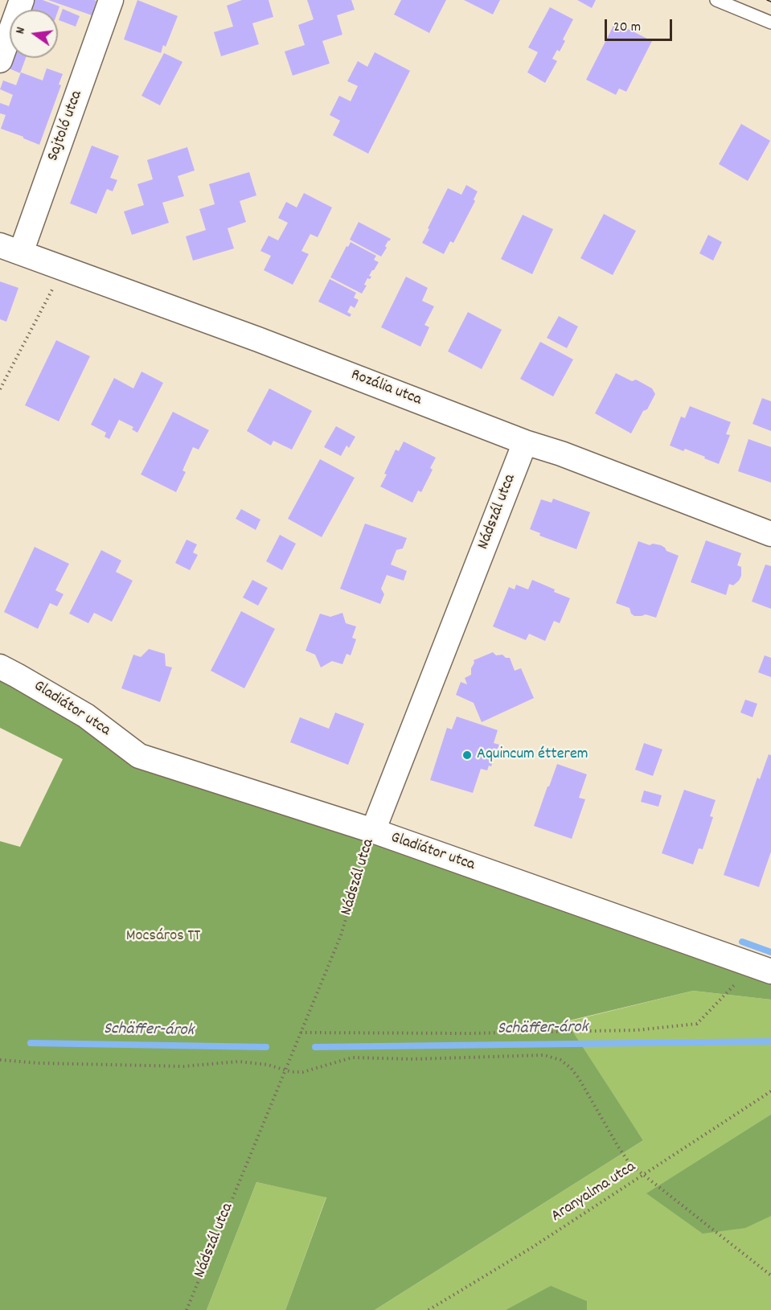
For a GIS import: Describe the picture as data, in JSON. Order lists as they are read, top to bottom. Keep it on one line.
{"streets":{"street":["Sajtoló utca","Rozália utca","Nádszál utca","Gladiátor utca"],"path":["Aranyalma utca"]},"crossings":[["Sajtoló utca","Rozália utca"],["Rozália utca","Nádszál utca"],["Nádszál utca","Gladiátor utca"]],"water":["Schäffer-árok"],"parks":["Mocsáros TT"],"places":["Aquincum étterem"],"scale_bar":"20 m","north":"left"}
